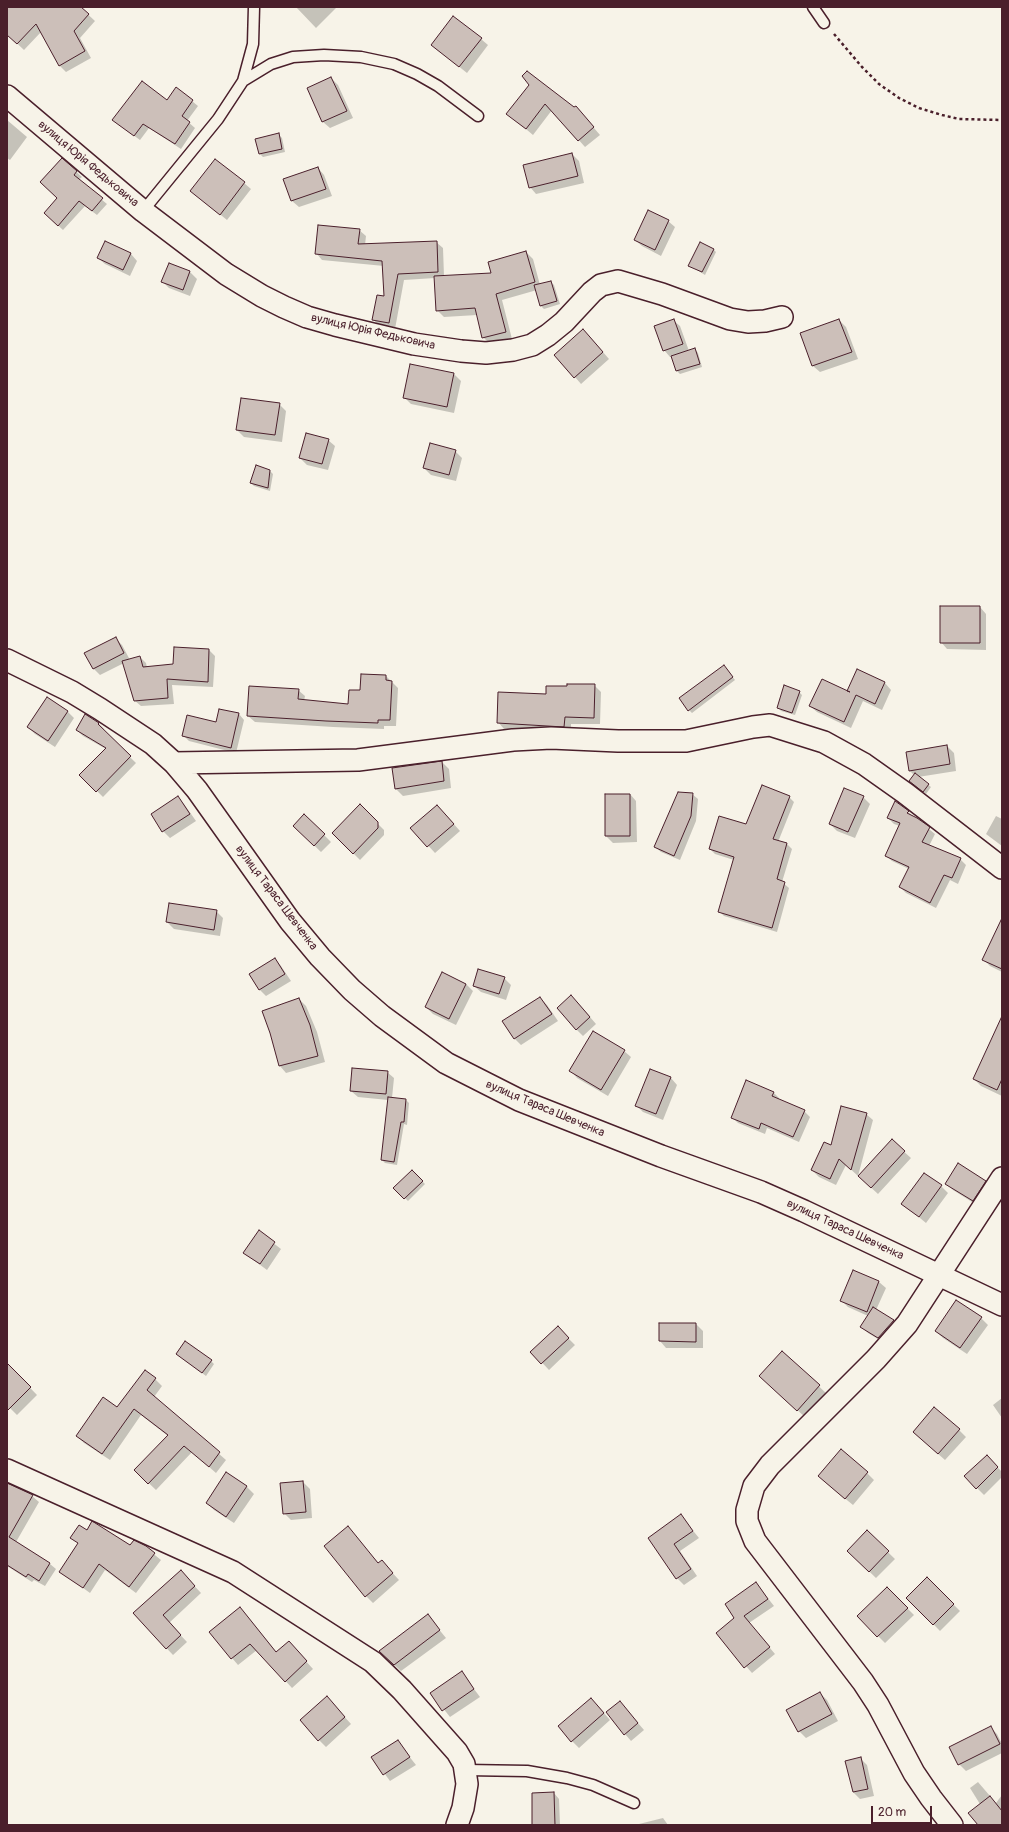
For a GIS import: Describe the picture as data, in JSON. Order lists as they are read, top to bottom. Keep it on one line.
{"streets":{"street":["вулиця Юрія Федьковича","вулиця Тараса Шевченка"]},"scale_bar":"20 m"}
